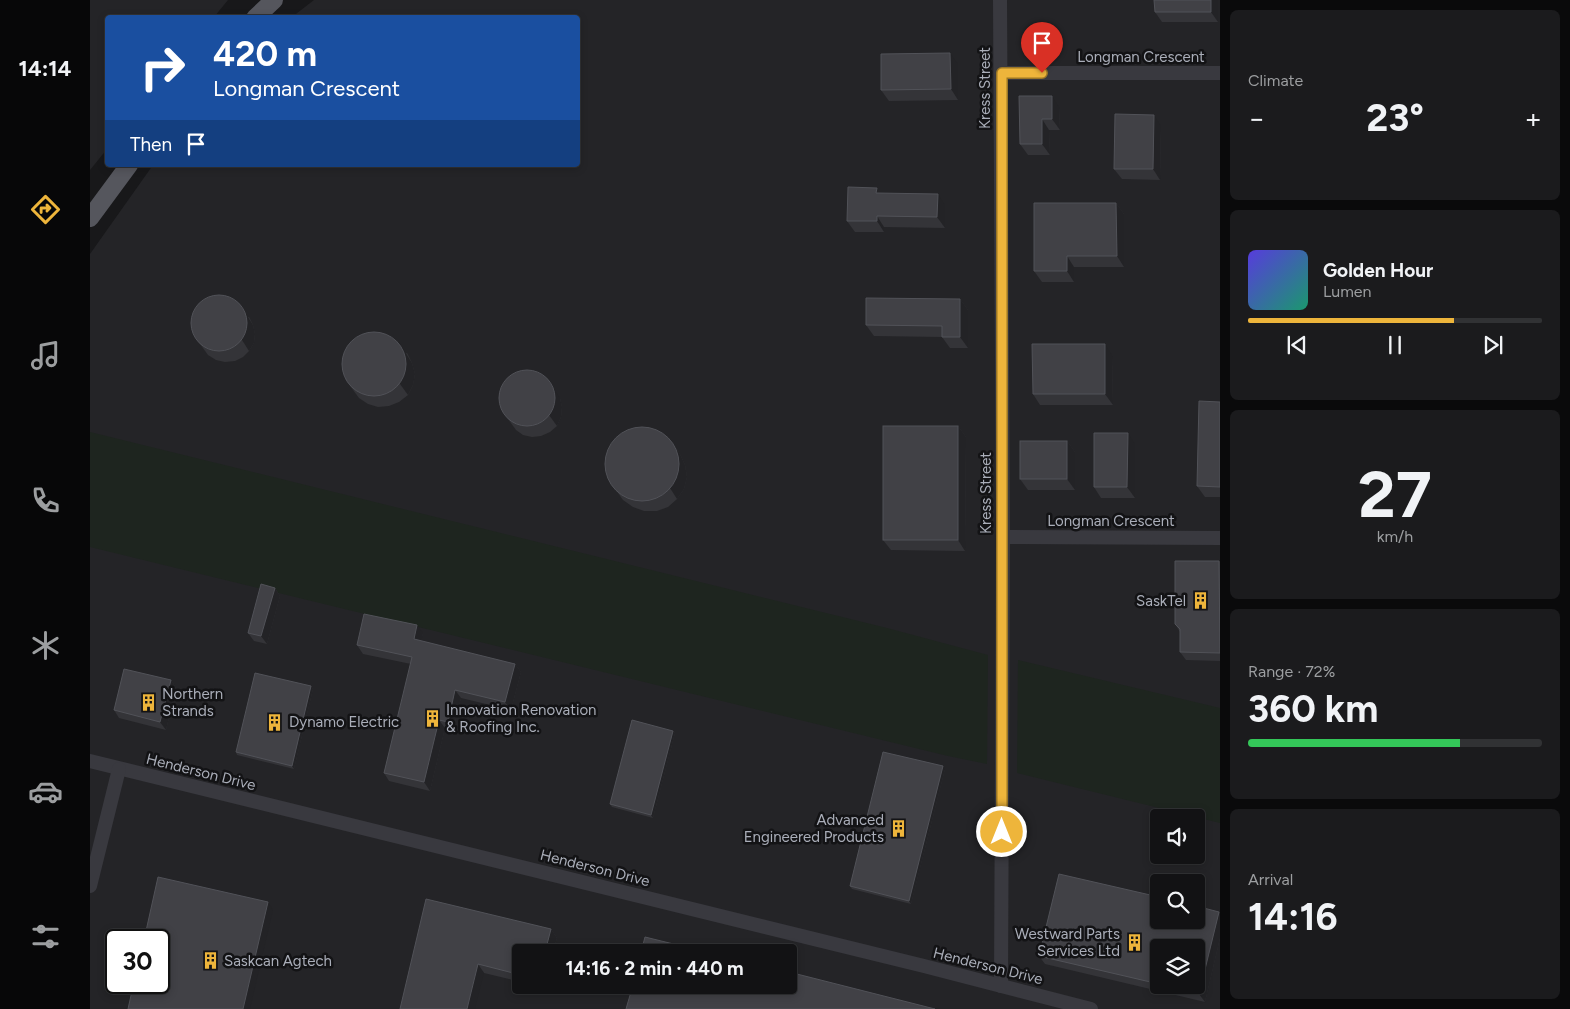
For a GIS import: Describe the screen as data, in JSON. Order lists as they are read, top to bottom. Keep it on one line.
{"streets":{"street":["Longman Crescent","Kress Street","Henderson Drive"]},"crossings":[["Longman Crescent","Kress Street"],["Kress Street","Henderson Drive"]],"places":{"building":["SaskTel","Northern Strands","Innovation Renovation & Roofing Inc.","Dynamo Electric","Advanced Engineered Products","Westward Parts Services Ltd","Saskcan Agtech"]},"page":{"tabs":"14:14","tile":["Climate",["27","km/h"],["Range · 72%","360 km"],["Arrival","14:16"]],"turn":["420 m","Longman Crescent"],"heat":["−","23°","+"],"then":"Then","song":["Golden Hour","Lumen"],"limit":"30","trip":"14:16 · 2 min · 440 m"}}
